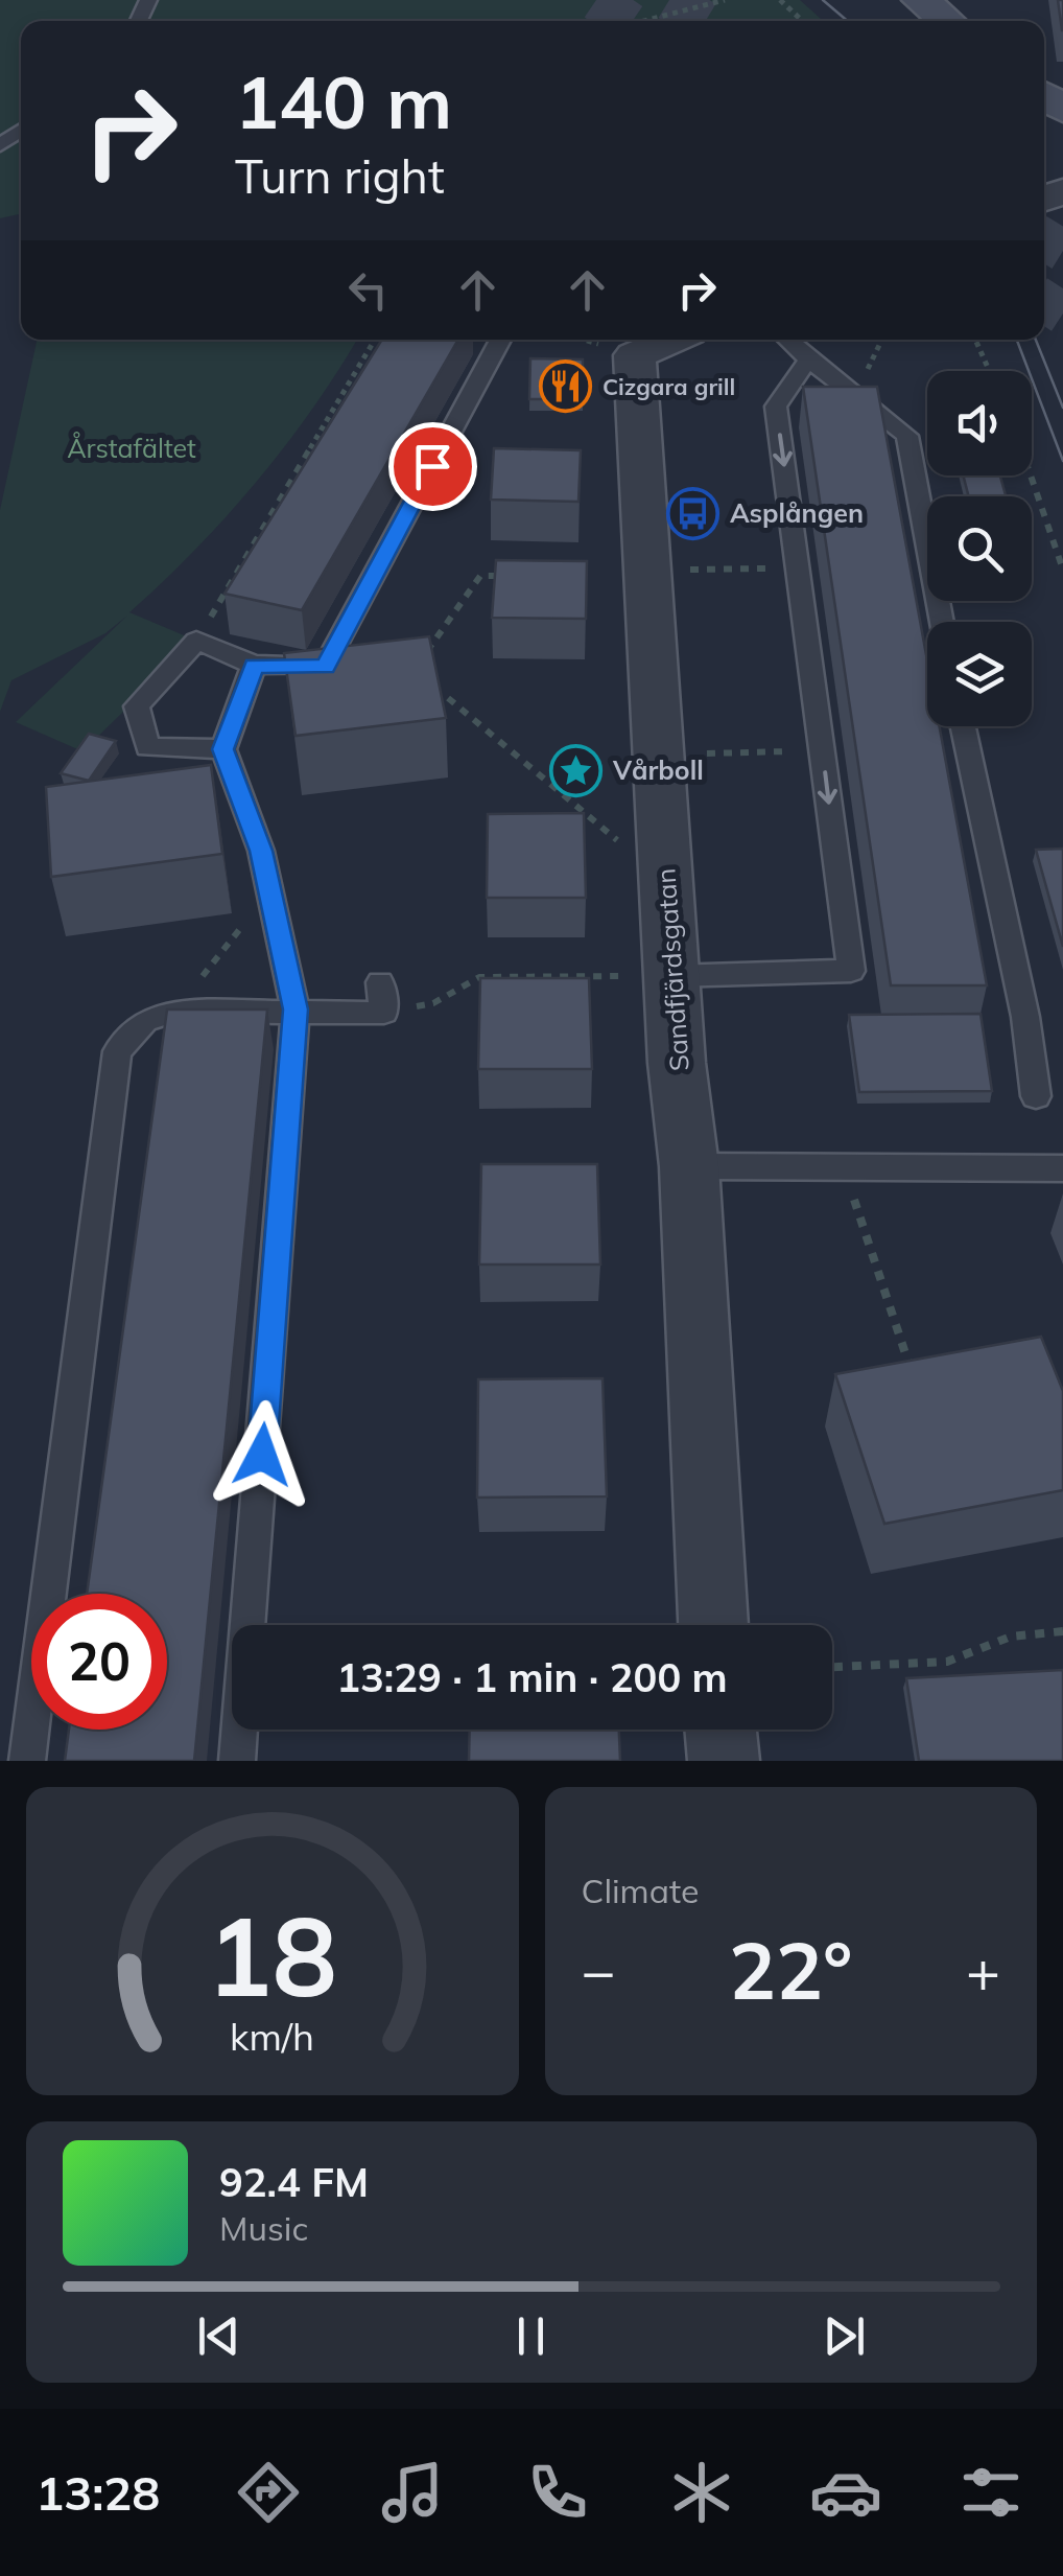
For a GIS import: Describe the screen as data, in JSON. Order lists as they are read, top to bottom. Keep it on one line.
{"streets":{"street":["Sandfjärdsgatan"]},"parks":["Årstafältet"],"places":{"restaurant":["Cizgara grill"],"bus stop":["Asplången"],"place":["Vårboll"]},"page":{"turn":["140 m","Turn right"],"limit":"20","trip":"13:29 · 1 min · 200 m","tile":"Climate","heat":["−","22°","+"],"song":["92.4 FM","Music"],"tabs":"13:28","gauge":["18","km/h"]}}
